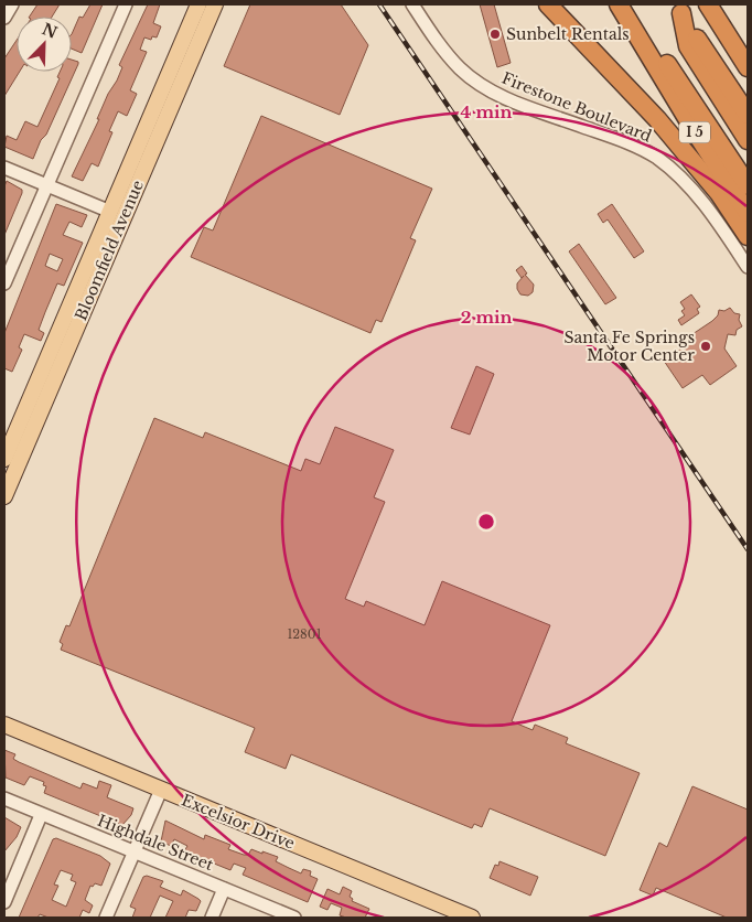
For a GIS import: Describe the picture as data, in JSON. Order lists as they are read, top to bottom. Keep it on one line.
{"streets":{"highway":["I 5"],"main road":["Bloomfield Avenue","Excelsior Drive"],"street":["Firestone Boulevard","Highdale Street"]},"places":["Sunbelt Rentals","Santa Fe Springs Motor Center"],"house_numbers":["12801"],"north":"top right","rings":["4 min","2 min"]}
